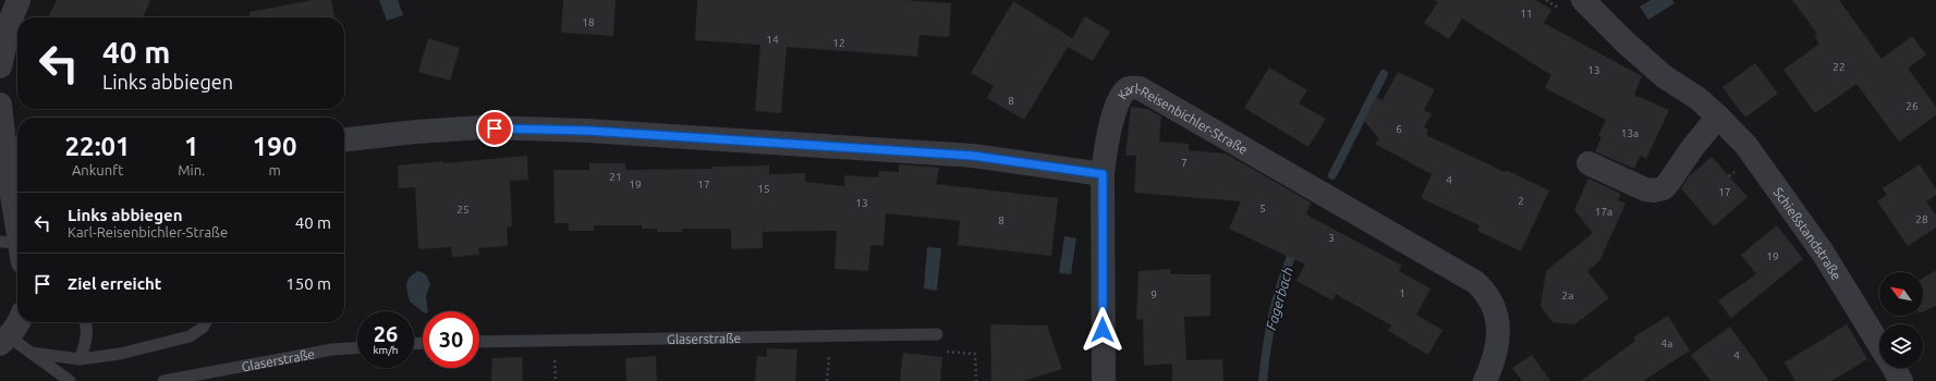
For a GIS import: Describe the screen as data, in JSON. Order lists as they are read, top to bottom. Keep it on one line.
{"streets":{"street":["Karl-Reisenbichler-Straße","Schießstandstraße"],"lane":["Glaserstraße"]},"water":["Fagerbach"],"house_numbers":["11","18","14","12","22","13","8","26","6","13a","7","21","4","19","17","15","17","2","13","5","25","17a","28","8","3","19","1","9","2a","4a","4"],"north":"top left","page":{"turn":["40 m","Links abbiegen"],"eta":["22:01","Ankunft","1","Min.","190","m"],"list":[{"name":"Links abbiegen","note":"Karl-Reisenbichler-Straße","value":"40 m"},{"name":"Ziel erreicht","value":"150 m"}],"speed":"26 km/h","limit":"30"}}
